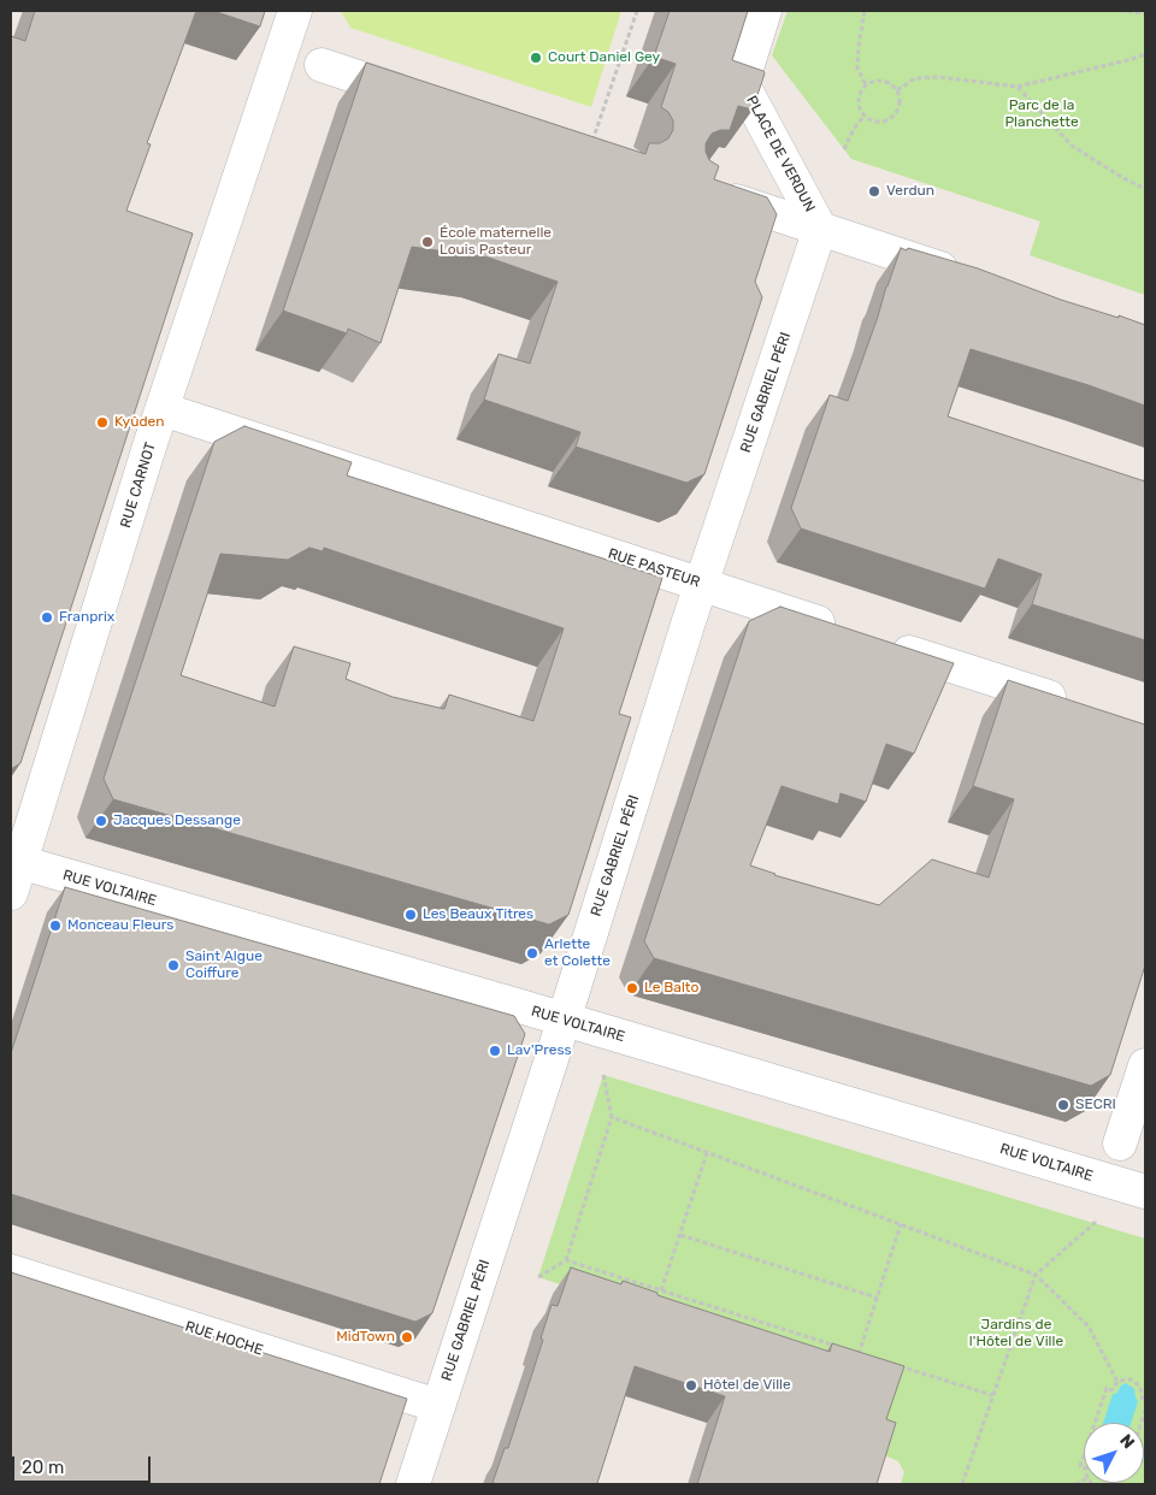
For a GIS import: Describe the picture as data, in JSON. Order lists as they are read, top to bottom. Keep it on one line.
{"streets":{"street":["PLACE DE VERDUN","RUE GABRIEL PÉRI","RUE CARNOT","RUE PASTEUR","RUE VOLTAIRE","RUE HOCHE"]},"crossings":[["PLACE DE VERDUN","RUE GABRIEL PÉRI"],["RUE GABRIEL PÉRI","RUE PASTEUR"],["RUE GABRIEL PÉRI","RUE VOLTAIRE"],["RUE GABRIEL PÉRI","RUE HOCHE"],["RUE CARNOT","RUE PASTEUR"],["RUE CARNOT","RUE VOLTAIRE"]],"parks":["Parc de la Planchette","Jardins de l'Hôtel de Ville"],"places":["Court Daniel Gey","Verdun","École maternelle Louis Pasteur","Kyûden","Franprix","Jacques Dessange","Les Beaux Titres","Monceau Fleurs","Arlette et Colette","Saint Algue Coiffure","Le Balto","Lav'Press","SECRI","MidTown","Hôtel de Ville"],"scale_bar":"20 m","north":"top right"}
